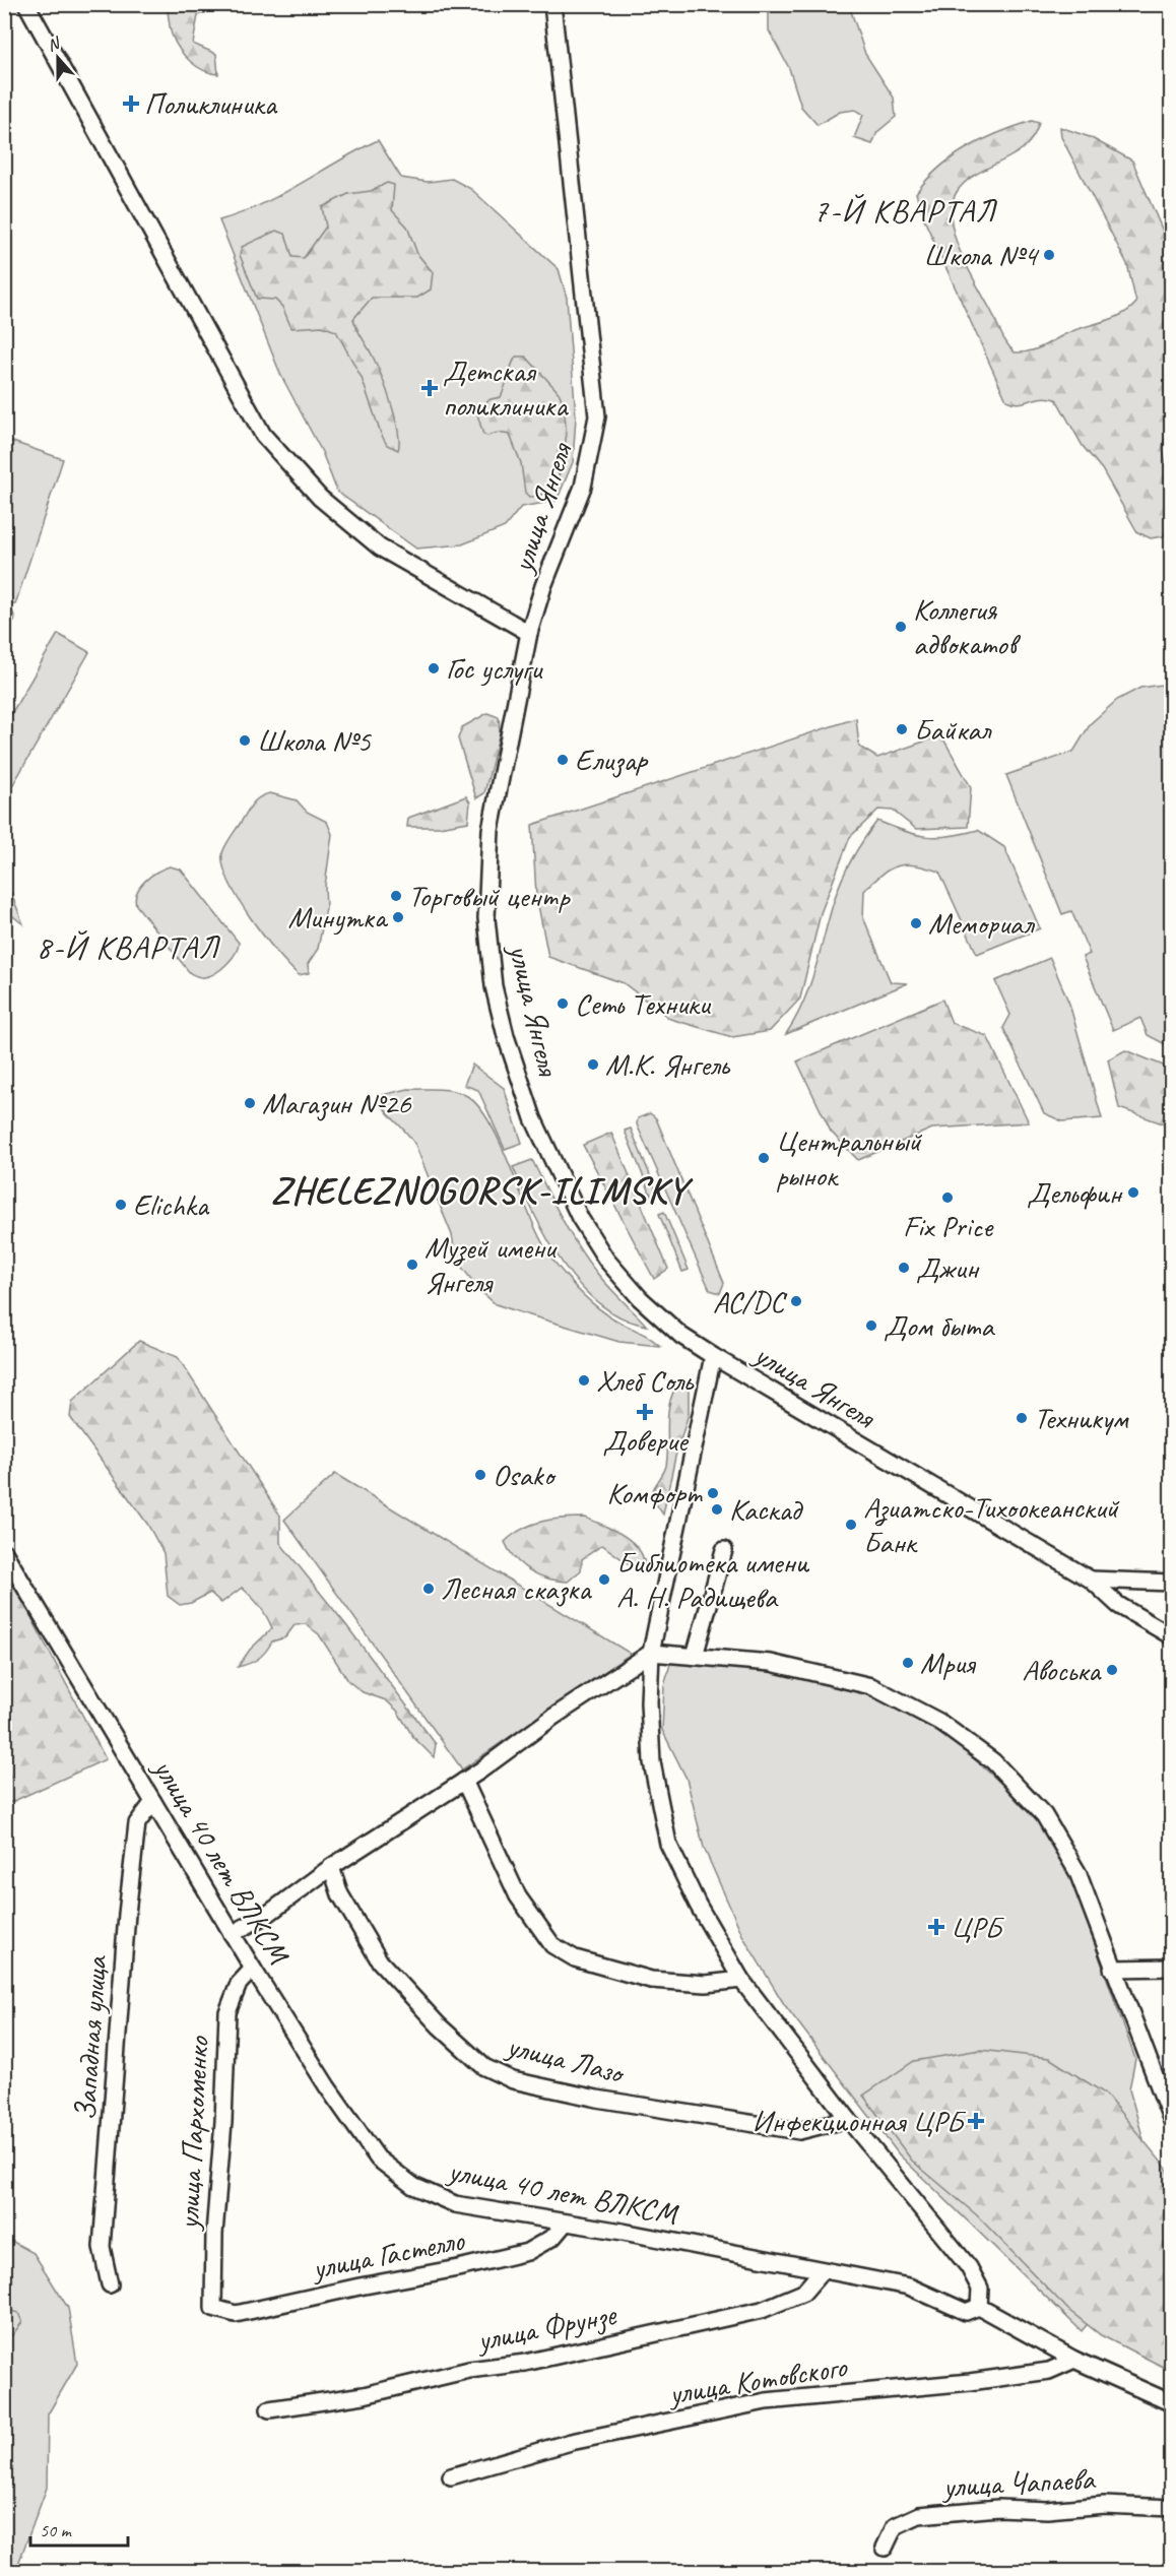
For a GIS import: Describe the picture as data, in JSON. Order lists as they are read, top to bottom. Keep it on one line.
{"streets":{"street":["улица Янгеля","улица 40 лет ВЛКСМ","Западная улица","улица Лазо","улица Пархоменко","улица Гастелло","улица Фрунзе","улица Котовского","улица Чапаева"]},"crossings":[["улица 40 лет ВЛКСМ","Западная улица"],["улица 40 лет ВЛКСМ","улица Пархоменко"],["улица 40 лет ВЛКСМ","улица Гастелло"],["улица 40 лет ВЛКСМ","улица Фрунзе"],["улица 40 лет ВЛКСМ","улица Котовского"],["улица Пархоменко","улица Гастелло"]],"districts":["7-Й КВАРТАЛ","8-Й КВАРТАЛ","ZHELEZNOGORSK-ILIMSKY"],"places":{"health":["Поликлиника","Детская поликлиника","Доверие","ЦРБ","Инфекционная ЦРБ"],"other":["Школа №4","Коллегия адвокатов","Гос услуги","Байкал","Школа №5","Елизар","Торговый центр","Минутка","Мемориал","Сеть Техники","М.К. Янгель","Магазин №26","Центральный рынок","Дельфин","Fix Price","Elichka","Музей имени Янгеля","Джин","AC/DC","Дом быта","Хлеб Соль","Техникум","Osako","Комфорт","Каскад","Азиатско-Тихоокеанский Банк","Библиотека имени А. Н. Радищева","Лесная сказка","Мрия","Авоська"]},"scale_bar":"50 m","north":"top"}
